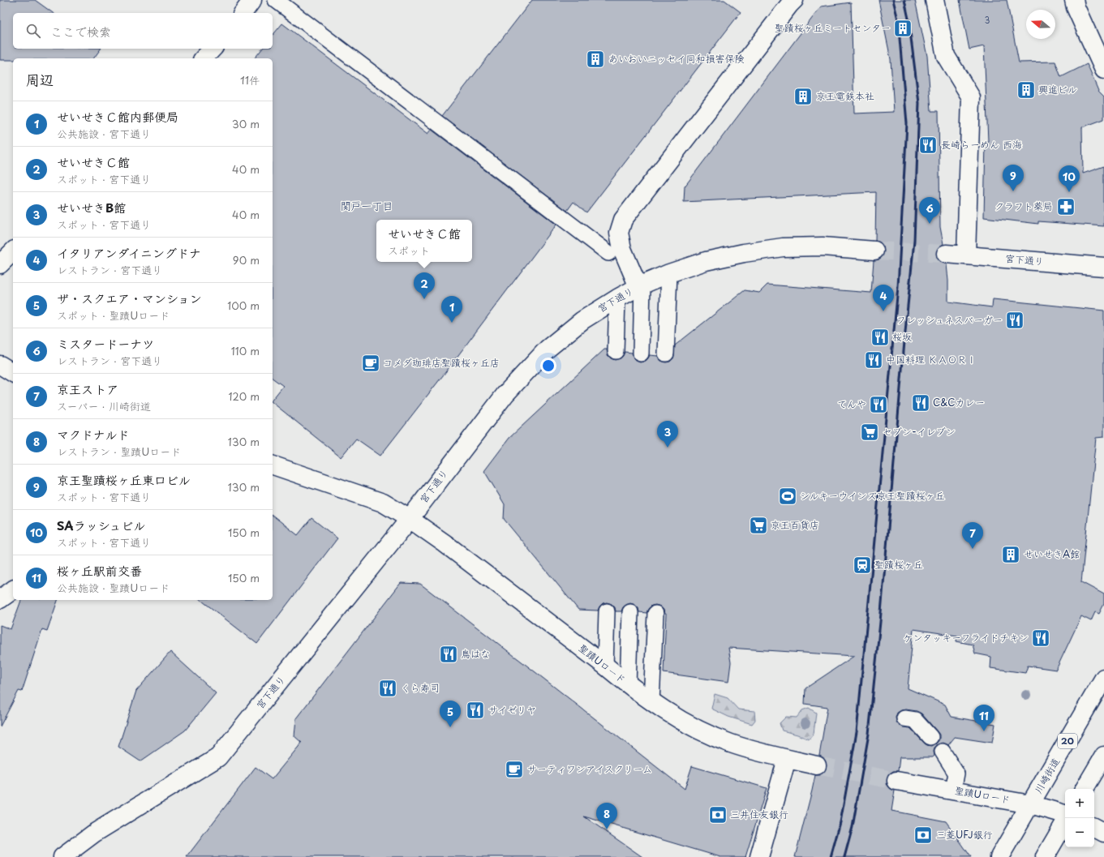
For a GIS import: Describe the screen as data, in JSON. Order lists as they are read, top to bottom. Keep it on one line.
{"streets":{"street":["宮下通り","聖蹟Uロード","20","川崎街道"]},"crossings":[["宮下通り","聖蹟Uロード"],["聖蹟Uロード","川崎街道"]],"districts":["関戸一丁目"],"places":{"building":["聖蹟桜ヶ丘ミートセンター","あいおいニッセイ同和損害保険","興進ビル","京王電鉄本社","せいせきA館"],"restaurant":["長崎らーめん 西海","フレッシュネスバーガー","桜坂","中国料理 ＫＡＯＲＩ","C&Cカレー","てんや","ケンタッキーフライドチキン","鳥はな","くら寿司","サイゼリヤ"],"pharmacy":["クラフト薬局"],"cafe":["コメダ珈琲店聖蹟桜ヶ丘店","サーティワンアイスクリーム"],"supermarket":["セブン-イレブン","京王百貨店"],"sports":["シルキーウインズ京王聖蹟桜ヶ丘"],"station":["聖蹟桜ヶ丘"],"bank":["三井住友銀行","三菱UFJ銀行"]},"house_numbers":["3"],"north":"left","page":{"search":"ここで検索","heading":["周辺","11件"],"list":[{"mark":"1","name":"せいせきＣ館内郵便局","note":"公共施設 · 宮下通り","value":"30 m"},{"mark":"2","name":"せいせきＣ館","note":"スポット · 宮下通り","value":"40 m"},{"mark":"3","name":"せいせきB館","note":"スポット · 宮下通り","value":"40 m"},{"mark":"4","name":"イタリアンダイニングドナ","note":"レストラン · 宮下通り","value":"90 m"},{"mark":"5","name":"ザ・スクエア・マンション","note":"スポット · 聖蹟Uロード","value":"100 m"},{"mark":"6","name":"ミスタードーナツ","note":"レストラン · 宮下通り","value":"110 m"},{"mark":"7","name":"京王ストア","note":"スーパー · 川崎街道","value":"120 m"},{"mark":"8","name":"マクドナルド","note":"レストラン · 聖蹟Uロード","value":"130 m"},{"mark":"9","name":"京王聖蹟桜ヶ丘東口ビル","note":"スポット · 宮下通り","value":"130 m"},{"mark":"10","name":"SAラッシュビル","note":"スポット · 宮下通り","value":"150 m"},{"mark":"11","name":"桜ヶ丘駅前交番","note":"公共施設 · 聖蹟Uロード","value":"150 m"}],"pins":["9","10","6","2","4","1","3","7","5","11","8"],"popup":["せいせきＣ館","スポット"],"map_buttons":["+","−"]}}
